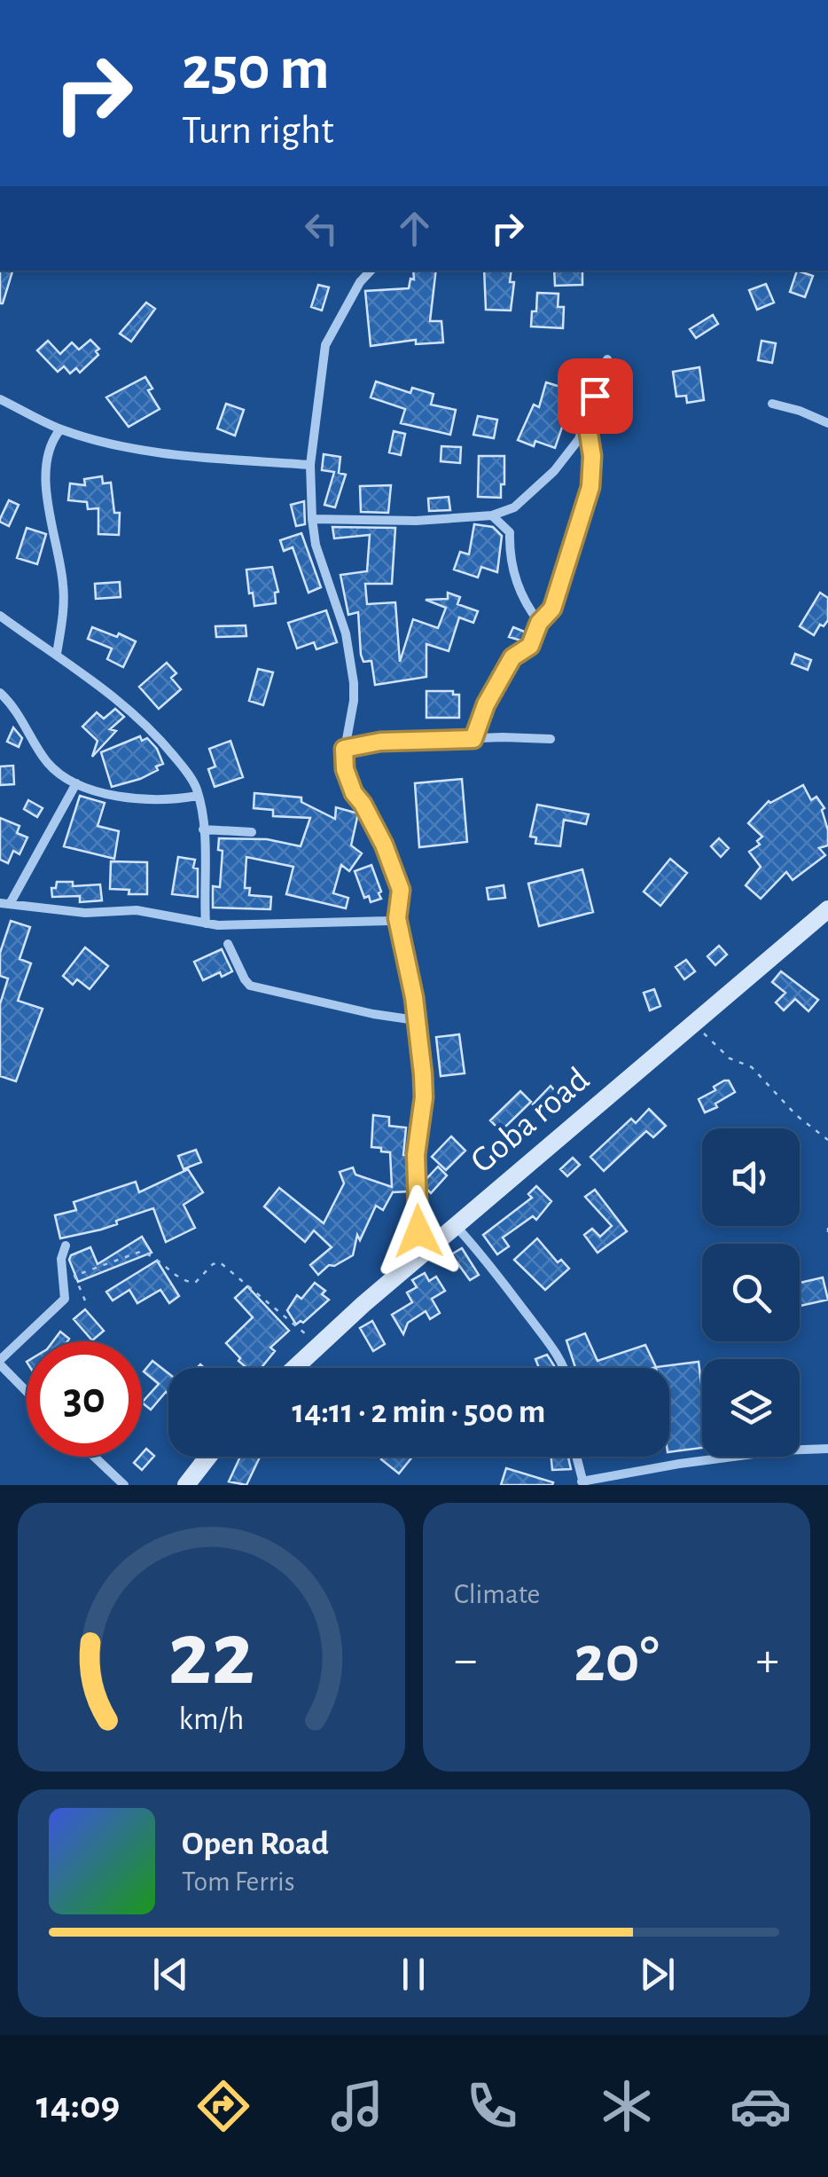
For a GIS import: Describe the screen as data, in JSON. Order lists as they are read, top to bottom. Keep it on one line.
{"streets":{"main road":["Goba road"]},"page":{"turn":["250 m","Turn right"],"limit":"30","trip":"14:11 · 2 min · 500 m","tile":"Climate","heat":["−","20°","+"],"song":["Open Road","Tom Ferris"],"tabs":"14:09","gauge":["22","km/h"]}}
